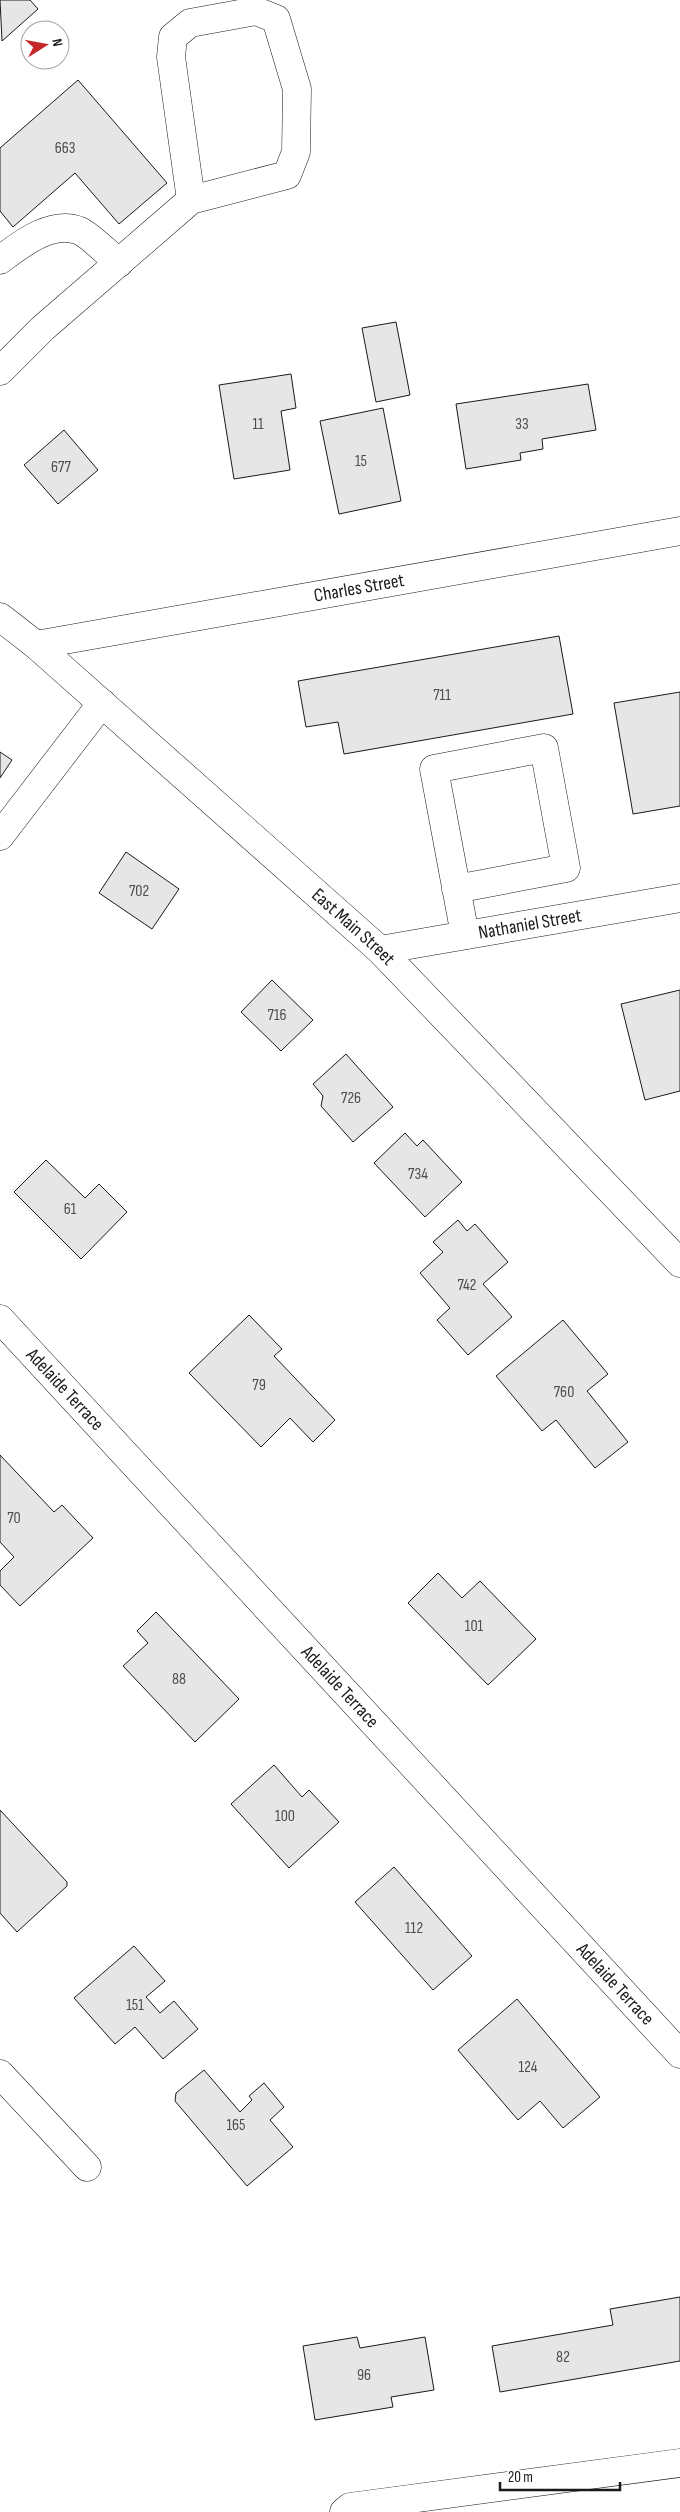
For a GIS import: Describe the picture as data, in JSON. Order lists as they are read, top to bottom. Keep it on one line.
{"streets":{"main road":["Charles Street","Nathaniel Street","East Main Street","Adelaide Terrace"]},"crossings":[["Charles Street","East Main Street"],["Nathaniel Street","East Main Street"]],"house_numbers":["663","11","33","15","677","711","702","716","726","734","61","742","79","760","70","101","88","100","112","151","124","165","82","96"],"scale_bar":"20 m","north":"right"}
